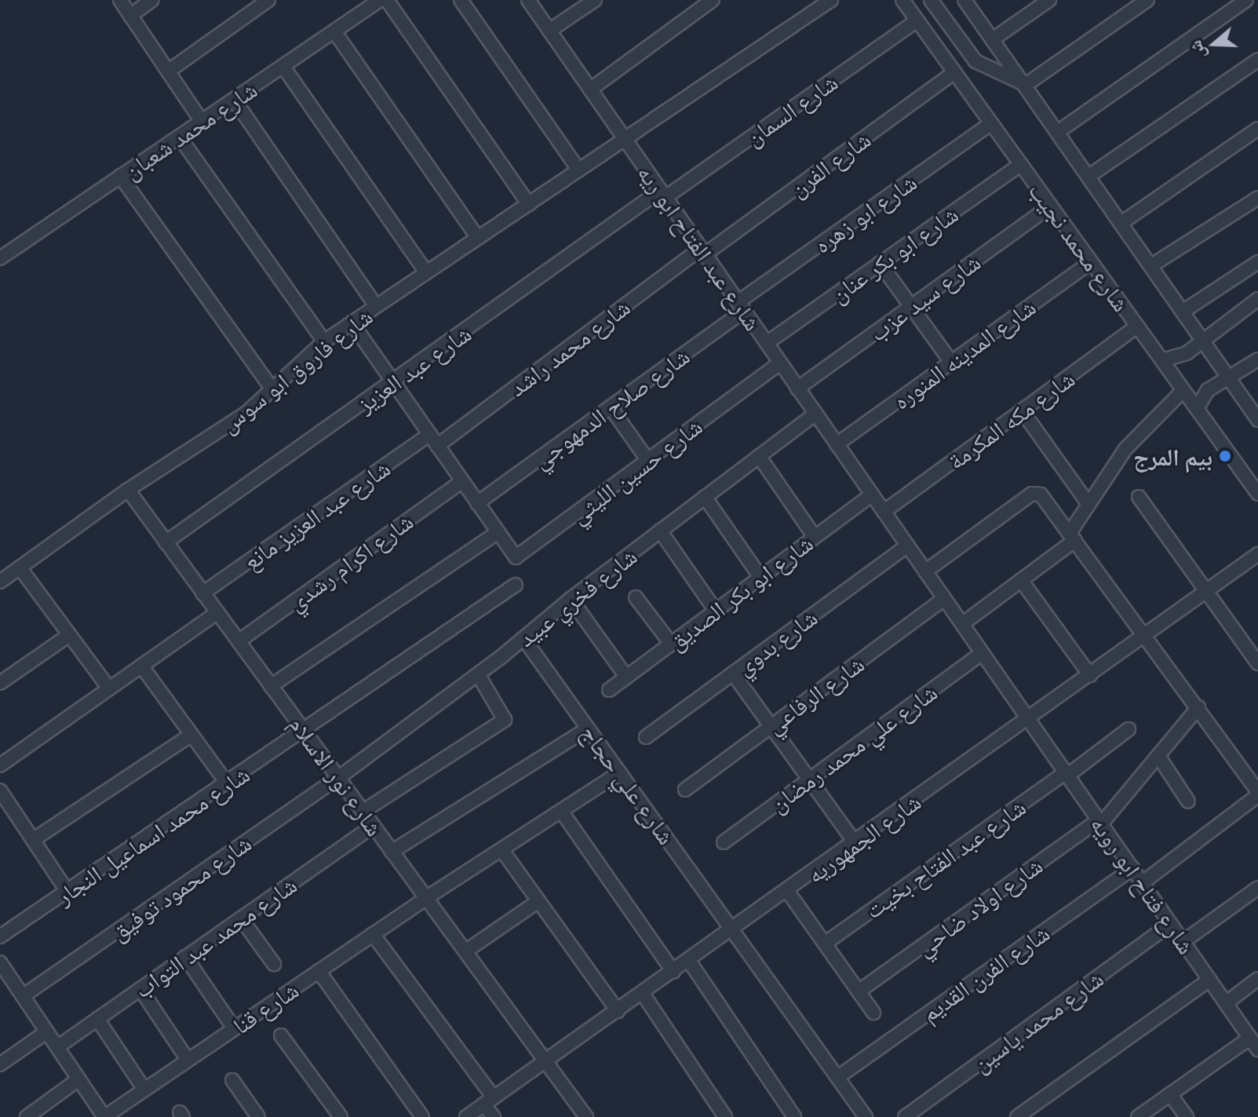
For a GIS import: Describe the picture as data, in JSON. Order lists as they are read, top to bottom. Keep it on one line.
{"streets":{"street":["شارع السمان","شارع محمد شعبان","شارع الفرن","شارع ابو زهره","شارع محمد نجيب","شارع عبد الفتاح ابو ريه","شارع ابو بكر عنان","شارع سيد عزب","شارع محمد راشد","شارع المدينه المنوره","شارع عبد العزيز","شارع فاروق ابو سوس","شارع صلاح الدمهوجي","شارع مكه المكرمة","شارع حسين الليثي","شارع عبد العزيز مانع","شارع اكرام رشدي","شارع ابو بكر الصديق","شارع فخري عبيد","شارع بدوي","شارع الرفاعي","شارع علي محمد رمضان","شارع نور الاسلام","شارع علي حجاج","شارع محمد اسماعيل النجار","شارع الجمهوريه","شارع عبد الفتاح بخيت","شارع فتاح ابو رويه","شارع محمود توفيق","شارع اولاد ضاحي","شارع محمد عبد التواب","شارع الفرن القديم","شارع قنا","شارع محمد ياسين"]},"crossings":[["شارع السمان","شارع محمد نجيب"],["شارع السمان","شارع عبد الفتاح ابو ريه"],["شارع السمان","شارع عبد العزيز"],["شارع الفرن","شارع محمد نجيب"],["شارع الفرن","شارع عبد الفتاح ابو ريه"],["شارع الفرن","شارع محمد راشد"],["شارع ابو زهره","شارع محمد نجيب"],["شارع ابو زهره","شارع عبد الفتاح ابو ريه"],["شارع ابو زهره","شارع صلاح الدمهوجي"],["شارع محمد نجيب","شارع ابو بكر عنان"],["شارع محمد نجيب","شارع سيد عزب"],["شارع محمد نجيب","شارع المدينه المنوره"],["شارع محمد نجيب","شارع مكه المكرمة"],["شارع عبد الفتاح ابو ريه","شارع ابو بكر عنان"],["شارع عبد الفتاح ابو ريه","شارع سيد عزب"],["شارع عبد الفتاح ابو ريه","شارع محمد راشد"],["شارع عبد الفتاح ابو ريه","شارع المدينه المنوره"],["شارع عبد الفتاح ابو ريه","شارع عبد العزيز"],["شارع عبد الفتاح ابو ريه","شارع فاروق ابو سوس"],["شارع عبد الفتاح ابو ريه","شارع صلاح الدمهوجي"],["شارع عبد الفتاح ابو ريه","شارع مكه المكرمة"],["شارع عبد الفتاح ابو ريه","شارع حسين الليثي"],["شارع عبد الفتاح ابو ريه","شارع ابو بكر الصديق"],["شارع عبد الفتاح ابو ريه","شارع فخري عبيد"],["شارع عبد الفتاح ابو ريه","شارع بدوي"],["شارع عبد الفتاح ابو ريه","شارع الرفاعي"],["شارع عبد الفتاح ابو ريه","شارع فتاح ابو رويه"],["شارع محمد راشد","شارع عبد العزيز مانع"],["شارع عبد العزيز","شارع نور الاسلام"],["شارع فاروق ابو سوس","شارع نور الاسلام"],["شارع عبد العزيز مانع","شارع نور الاسلام"],["شارع اكرام رشدي","شارع نور الاسلام"],["شارع فخري عبيد","شارع نور الاسلام"],["شارع فخري عبيد","شارع علي حجاج"],["شارع فخري عبيد","شارع محمود توفيق"],["شارع الرفاعي","شارع فتاح ابو رويه"],["شارع علي محمد رمضان","شارع فتاح ابو رويه"],["شارع نور الاسلام","شارع محمد اسماعيل النجار"],["شارع نور الاسلام","شارع الجمهوريه"],["شارع نور الاسلام","شارع محمود توفيق"],["شارع نور الاسلام","شارع محمد عبد التواب"],["شارع نور الاسلام","شارع قنا"],["شارع علي حجاج","شارع الجمهوريه"],["شارع علي حجاج","شارع الفرن القديم"],["شارع الجمهوريه","شارع فتاح ابو رويه"],["شارع عبد الفتاح بخيت","شارع فتاح ابو رويه"],["شارع فتاح ابو رويه","شارع اولاد ضاحي"],["شارع فتاح ابو رويه","شارع الفرن القديم"],["شارع فتاح ابو رويه","شارع محمد ياسين"]],"places":["بيم المرج"],"north":"left"}
